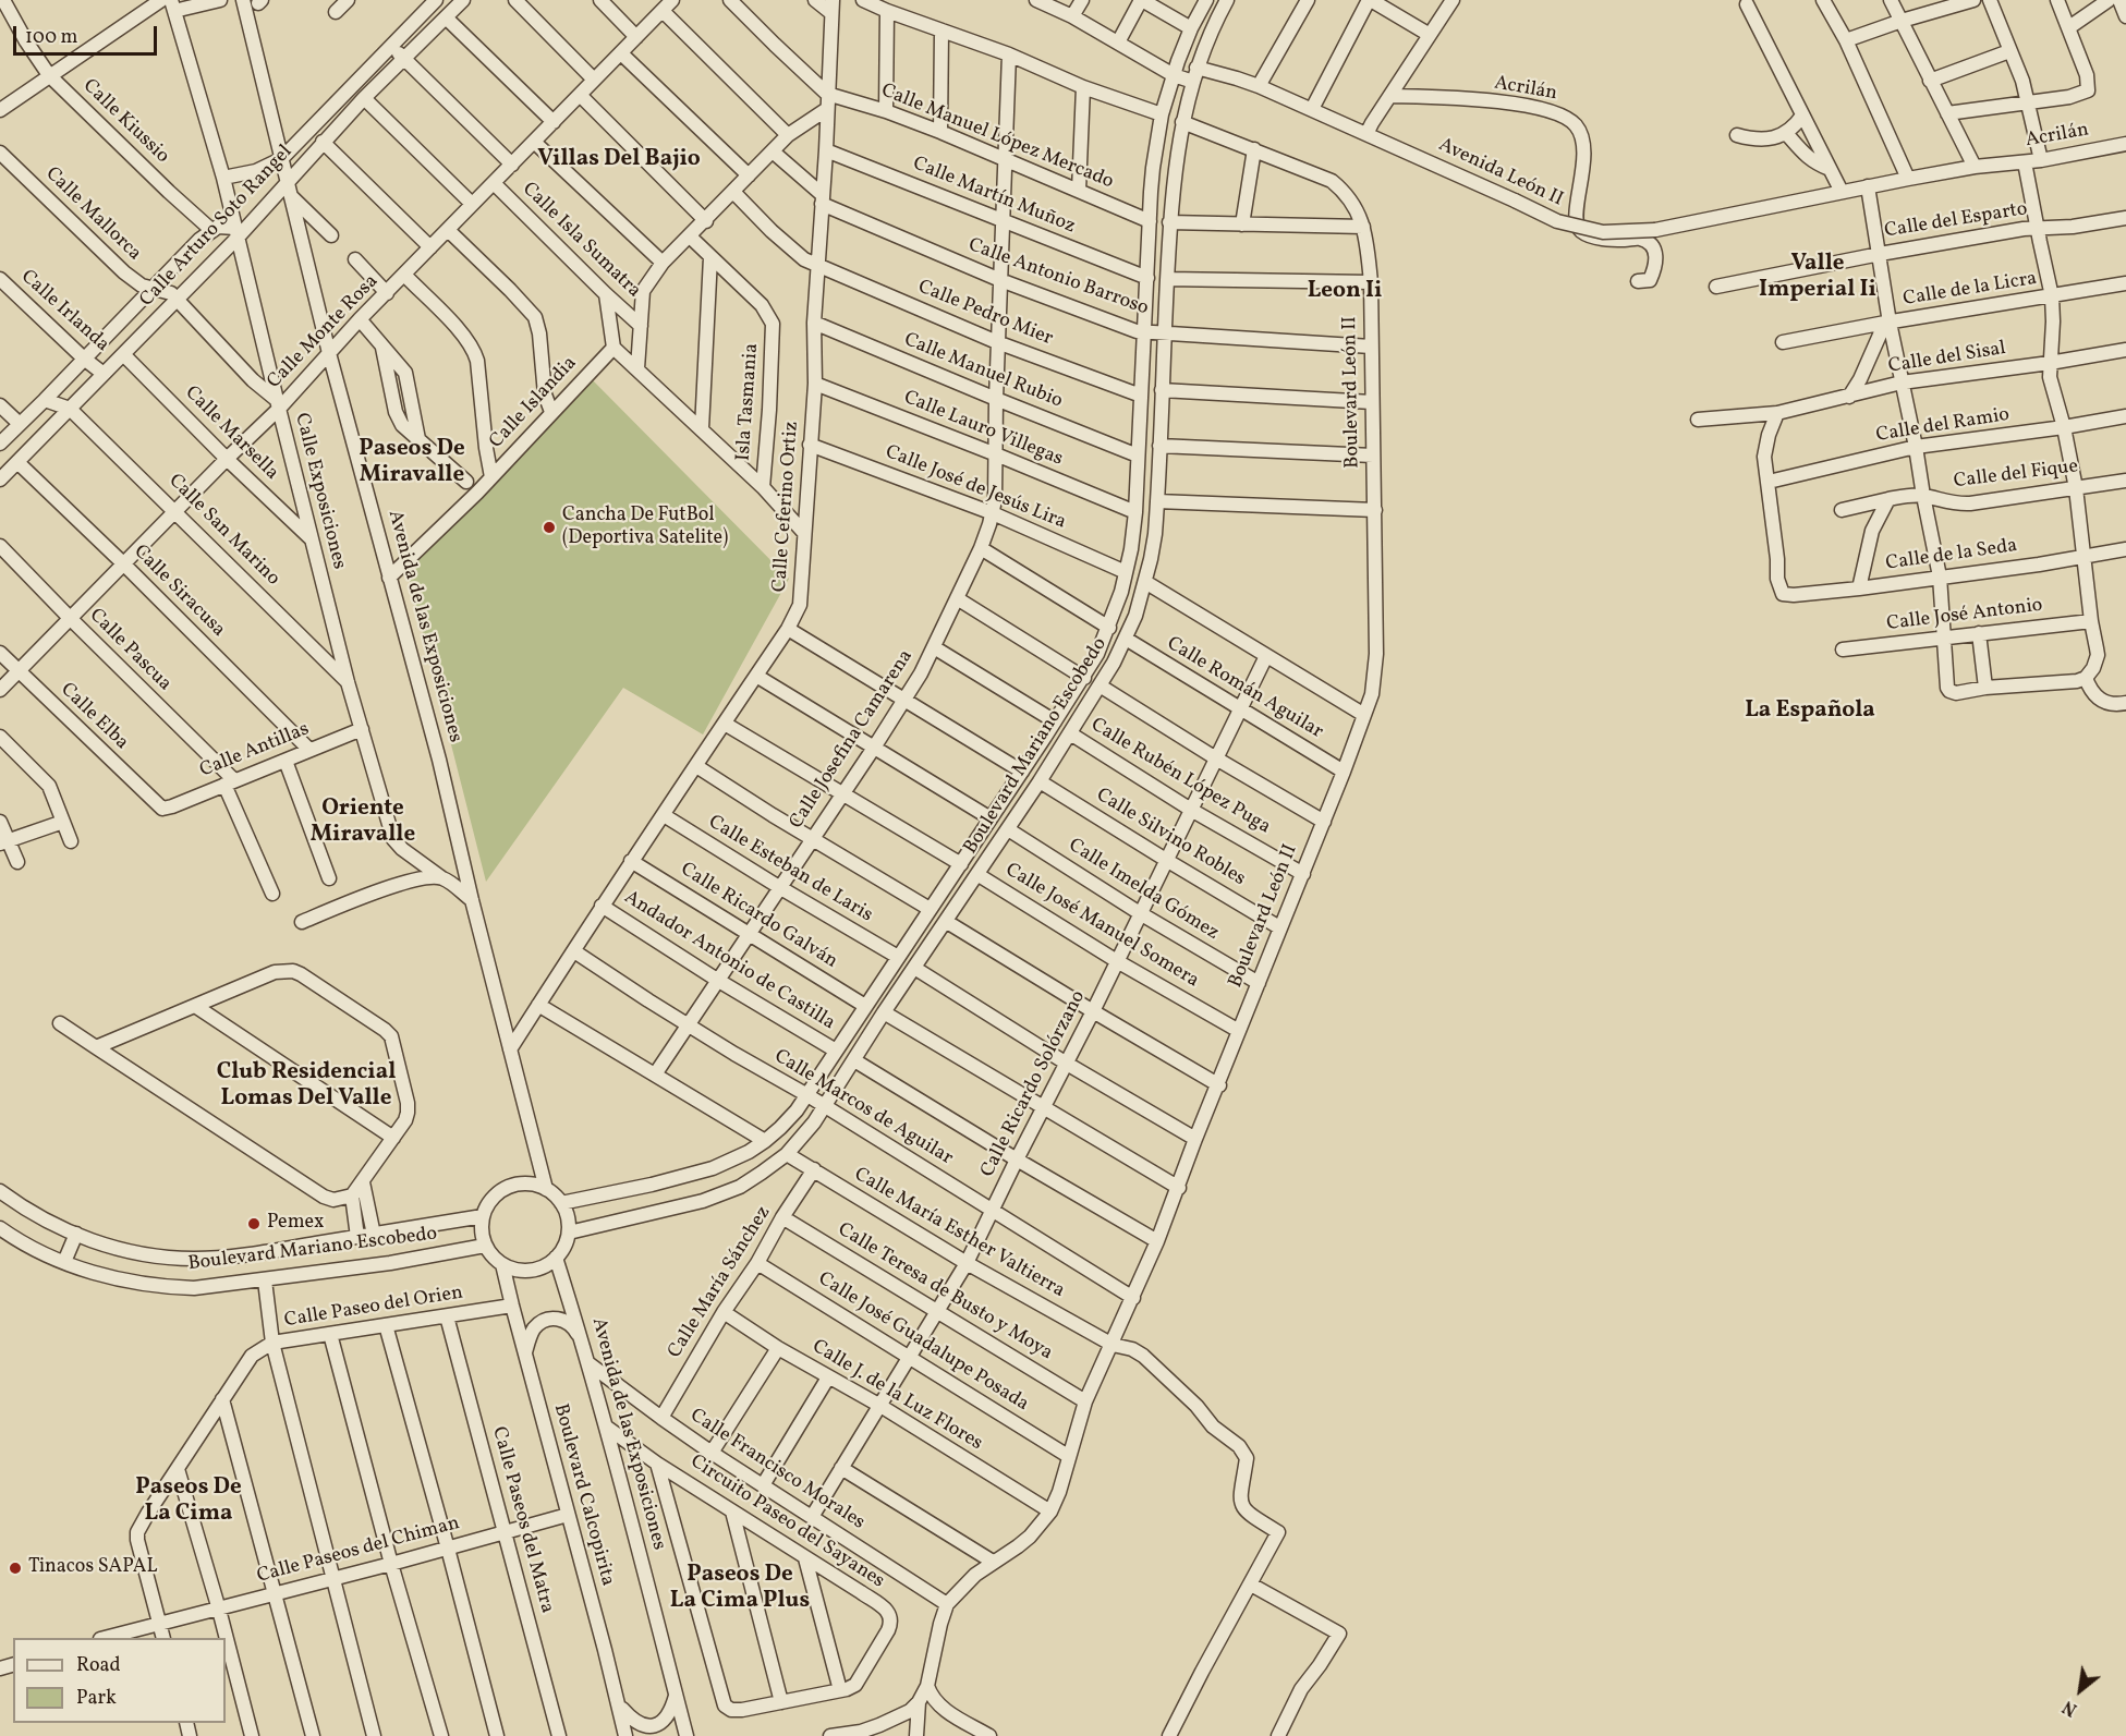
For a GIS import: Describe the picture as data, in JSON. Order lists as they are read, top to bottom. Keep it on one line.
{"streets":{"street":["Acrilán","Calle Kiussio","Calle Manuel López Mercado","Avenida León II","Calle Martín Muñoz","Calle Mallorca","Calle del Esparto","Calle Arturo Soto Rangel","Calle Isla Sumatra","Calle Antonio Barroso","Calle de la Licra","Calle Irlanda","Calle Pedro Mier","Calle Monte Rosa","Calle del Sisal","Calle Manuel Rubio","Boulevard León II","Isla Tasmania","Calle Islandia","Calle del Ramio","Calle Lauro Villegas","Calle Marsella","Calle del Fique","Calle José de Jesús Lira","Calle Exposiciones","Calle Ceferino Ortiz","Calle San Marino","Calle de la Seda","Calle Siracusa","Calle José Antonio","Avenida de las Exposiciones","Calle Pascua","Calle Román Aguilar","Calle Elba","Calle Josefina Camarena","Boulevard Mariano Escobedo","Calle Antillas","Calle Rubén López Puga","Calle Silvino Robles","Calle Esteban de Laris","Calle Imelda Gómez","Calle Ricardo Galván","Calle José Manuel Somera","Andador Antonio de Castilla","Calle Ricardo Solórzano","Calle Marcos de Aguilar","Calle María Esther Valtierra","Calle María Sánchez","Calle Teresa de Busto y Moya","Calle Paseo del Orien","Calle José Guadalupe Posada","Calle J. de la Luz Flores","Calle Francisco Morales","Boulevard Calcopirita","Calle Paseos del Matra","Circuito Paseo del Sayanes","Calle Paseos del Chiman"]},"crossings":[["Acrilán","Avenida León II"],["Calle Manuel López Mercado","Calle Ceferino Ortiz"],["Calle Manuel López Mercado","Calle Josefina Camarena"],["Calle Manuel López Mercado","Boulevard Mariano Escobedo"],["Avenida León II","Boulevard Mariano Escobedo"],["Calle Martín Muñoz","Calle Ceferino Ortiz"],["Calle Martín Muñoz","Calle Josefina Camarena"],["Calle Martín Muñoz","Boulevard Mariano Escobedo"],["Calle Mallorca","Calle Arturo Soto Rangel"],["Calle Mallorca","Calle Monte Rosa"],["Calle Mallorca","Calle Exposiciones"],["Calle Arturo Soto Rangel","Calle Irlanda"],["Calle Arturo Soto Rangel","Calle Marsella"],["Calle Arturo Soto Rangel","Calle Exposiciones"],["Calle Arturo Soto Rangel","Calle San Marino"],["Calle Arturo Soto Rangel","Calle Siracusa"],["Calle Arturo Soto Rangel","Avenida de las Exposiciones"],["Calle Isla Sumatra","Calle Monte Rosa"],["Calle Antonio Barroso","Boulevard León II"],["Calle Antonio Barroso","Calle Ceferino Ortiz"],["Calle Antonio Barroso","Calle Josefina Camarena"],["Calle Antonio Barroso","Boulevard Mariano Escobedo"],["Calle Pedro Mier","Calle Ceferino Ortiz"],["Calle Pedro Mier","Calle Josefina Camarena"],["Calle Pedro Mier","Boulevard Mariano Escobedo"],["Calle Monte Rosa","Calle Marsella"],["Calle Monte Rosa","Calle Exposiciones"],["Calle Monte Rosa","Calle San Marino"],["Calle Monte Rosa","Calle Siracusa"],["Calle Monte Rosa","Avenida de las Exposiciones"],["Calle Monte Rosa","Calle Pascua"],["Calle Monte Rosa","Calle Elba"],["Calle Manuel Rubio","Calle Ceferino Ortiz"],["Calle Manuel Rubio","Calle Josefina Camarena"],["Calle Manuel Rubio","Boulevard Mariano Escobedo"],["Boulevard León II","Calle Román Aguilar"],["Boulevard León II","Calle Rubén López Puga"],["Boulevard León II","Calle Silvino Robles"],["Boulevard León II","Calle Imelda Gómez"],["Boulevard León II","Calle José Manuel Somera"],["Boulevard León II","Calle Marcos de Aguilar"],["Boulevard León II","Calle María Esther Valtierra"],["Boulevard León II","Calle Teresa de Busto y Moya"],["Boulevard León II","Calle José Guadalupe Posada"],["Boulevard León II","Calle J. de la Luz Flores"],["Boulevard León II","Calle Francisco Morales"],["Calle Islandia","Avenida de las Exposiciones"],["Calle del Ramio","Calle de la Seda"],["Calle Lauro Villegas","Calle Ceferino Ortiz"],["Calle Lauro Villegas","Calle Josefina Camarena"],["Calle Lauro Villegas","Boulevard Mariano Escobedo"],["Calle Marsella","Calle Exposiciones"],["Calle José de Jesús Lira","Calle Ceferino Ortiz"],["Calle José de Jesús Lira","Calle Josefina Camarena"],["Calle José de Jesús Lira","Boulevard Mariano Escobedo"],["Calle Exposiciones","Calle San Marino"],["Calle Exposiciones","Calle Antillas"],["Calle Ceferino Ortiz","Avenida de las Exposiciones"],["Calle Ceferino Ortiz","Calle Esteban de Laris"],["Calle Ceferino Ortiz","Calle Ricardo Galván"],["Calle Ceferino Ortiz","Andador Antonio de Castilla"],["Calle Ceferino Ortiz","Calle Marcos de Aguilar"],["Calle Siracusa","Calle Antillas"],["Avenida de las Exposiciones","Boulevard Mariano Escobedo"],["Avenida de las Exposiciones","Calle Francisco Morales"],["Avenida de las Exposiciones","Boulevard Calcopirita"],["Avenida de las Exposiciones","Circuito Paseo del Sayanes"],["Calle Pascua","Calle Antillas"],["Calle Román Aguilar","Boulevard Mariano Escobedo"],["Calle Román Aguilar","Calle Ricardo Solórzano"],["Calle Elba","Calle Antillas"],["Calle Josefina Camarena","Calle Esteban de Laris"],["Calle Josefina Camarena","Calle Ricardo Galván"],["Calle Josefina Camarena","Andador Antonio de Castilla"],["Calle Josefina Camarena","Calle Marcos de Aguilar"],["Boulevard Mariano Escobedo","Calle Rubén López Puga"],["Boulevard Mariano Escobedo","Calle Silvino Robles"],["Boulevard Mariano Escobedo","Calle Esteban de Laris"],["Boulevard Mariano Escobedo","Calle Imelda Gómez"],["Boulevard Mariano Escobedo","Calle Ricardo Galván"],["Boulevard Mariano Escobedo","Calle José Manuel Somera"],["Boulevard Mariano Escobedo","Andador Antonio de Castilla"],["Boulevard Mariano Escobedo","Calle Marcos de Aguilar"],["Boulevard Mariano Escobedo","Calle María Esther Valtierra"],["Boulevard Mariano Escobedo","Boulevard Calcopirita"],["Calle Rubén López Puga","Calle Ricardo Solórzano"],["Calle Silvino Robles","Calle Ricardo Solórzano"],["Calle Imelda Gómez","Calle Ricardo Solórzano"],["Calle José Manuel Somera","Calle Ricardo Solórzano"],["Calle Ricardo Solórzano","Calle Marcos de Aguilar"],["Calle Ricardo Solórzano","Calle María Esther Valtierra"],["Calle Ricardo Solórzano","Calle Teresa de Busto y Moya"],["Calle Ricardo Solórzano","Calle José Guadalupe Posada"],["Calle Ricardo Solórzano","Calle J. de la Luz Flores"],["Calle Ricardo Solórzano","Calle Francisco Morales"],["Calle María Esther Valtierra","Calle María Sánchez"],["Calle María Sánchez","Calle Teresa de Busto y Moya"],["Calle María Sánchez","Calle José Guadalupe Posada"],["Calle María Sánchez","Calle J. de la Luz Flores"],["Calle María Sánchez","Calle Francisco Morales"],["Calle Paseo del Orien","Boulevard Calcopirita"],["Calle Paseo del Orien","Calle Paseos del Matra"],["Calle Paseo del Orien","Calle Paseos del Chiman"],["Boulevard Calcopirita","Calle Paseos del Chiman"],["Calle Paseos del Matra","Calle Paseos del Chiman"]],"districts":["Villas Del Bajio","Valle Imperial Ii","Leon Ii","Paseos De Miravalle","La Española","Oriente Miravalle","Club Residencial Lomas Del Valle","Paseos De La Cima","Paseos De La Cima Plus"],"places":["Cancha De FutBol (Deportiva Satelite)","Pemex","Tinacos SAPAL"],"legend":["Road","Park"],"scale_bar":"100 m","north":"bottom left"}
